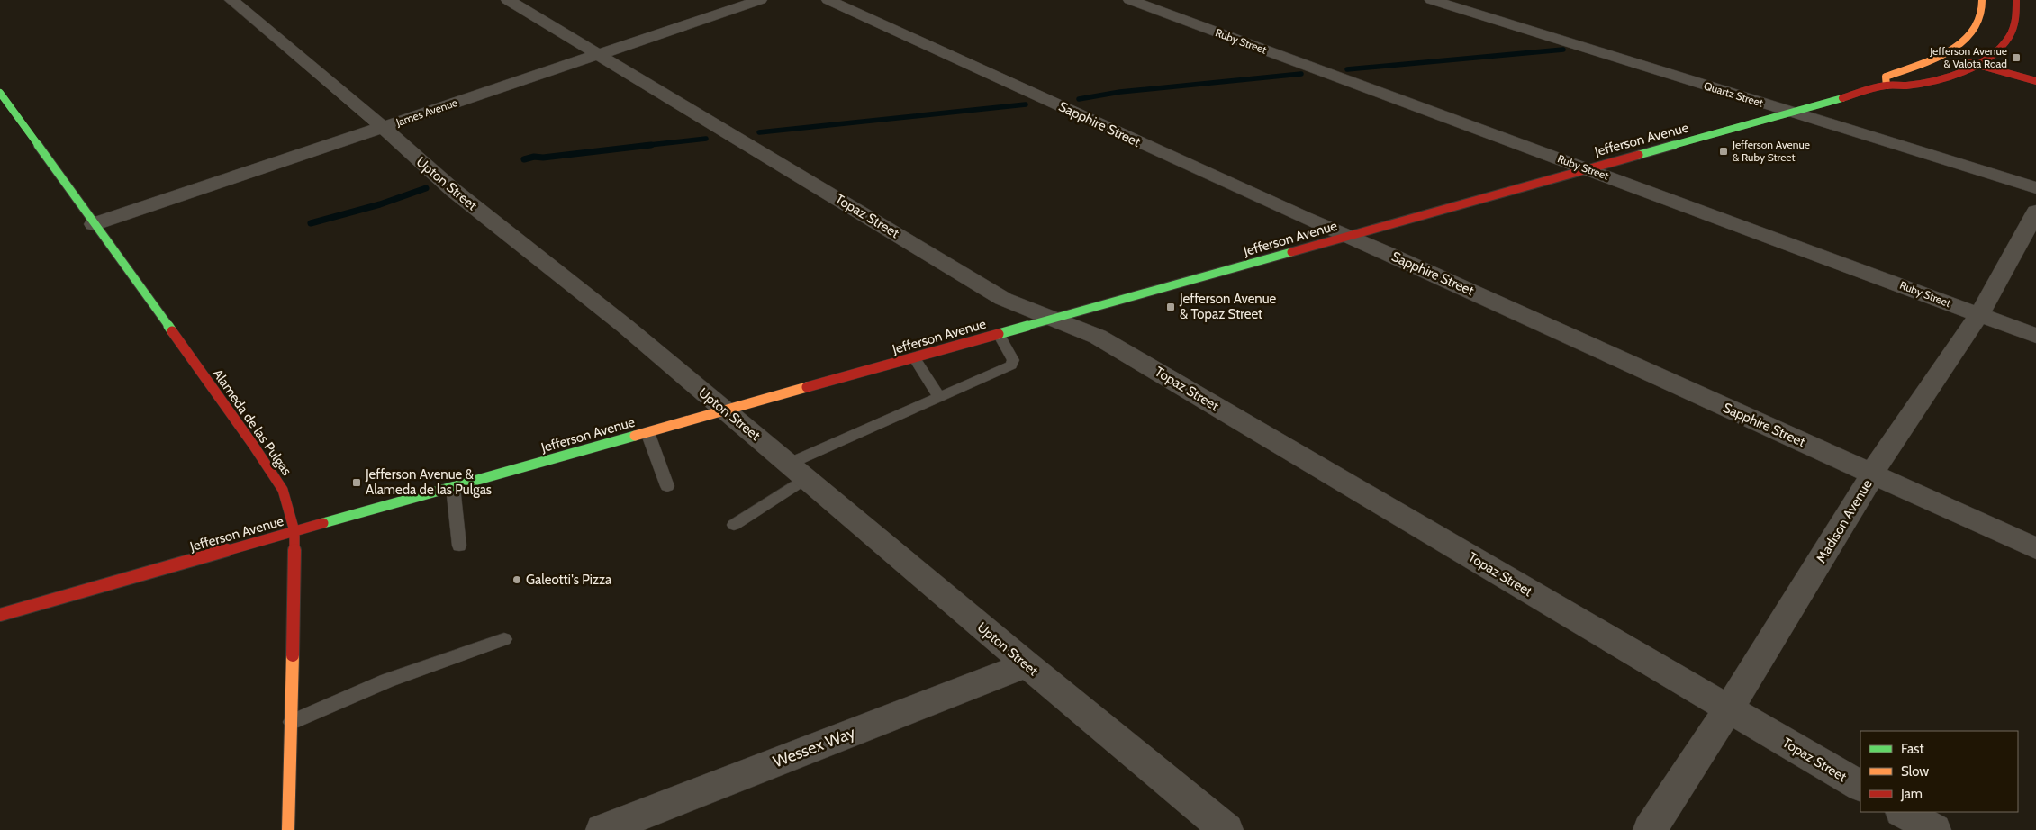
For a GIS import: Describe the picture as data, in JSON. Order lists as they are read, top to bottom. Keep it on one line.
{"streets":{"main road":["Jefferson Avenue","Alameda de las Pulgas"],"street":["Ruby Street","Quartz Street","James Avenue","Sapphire Street","Upton Street","Topaz Street","Madison Avenue","Wessex Way"]},"crossings":[["Ruby Street","Jefferson Avenue"],["Ruby Street","Madison Avenue"],["Quartz Street","Jefferson Avenue"],["James Avenue","Upton Street"],["James Avenue","Topaz Street"],["James Avenue","Alameda de las Pulgas"],["Sapphire Street","Jefferson Avenue"],["Sapphire Street","Madison Avenue"],["Jefferson Avenue","Upton Street"],["Jefferson Avenue","Topaz Street"],["Jefferson Avenue","Alameda de las Pulgas"],["Upton Street","Wessex Way"],["Topaz Street","Madison Avenue"]],"places":{"transit":["Jefferson Avenue & Valota Road","Jefferson Avenue & Ruby Street","Jefferson Avenue & Topaz Street","Jefferson Avenue & Alameda de las Pulgas"],"other":["Galeotti's Pizza"]},"legend":["Fast","Slow","Jam"]}
